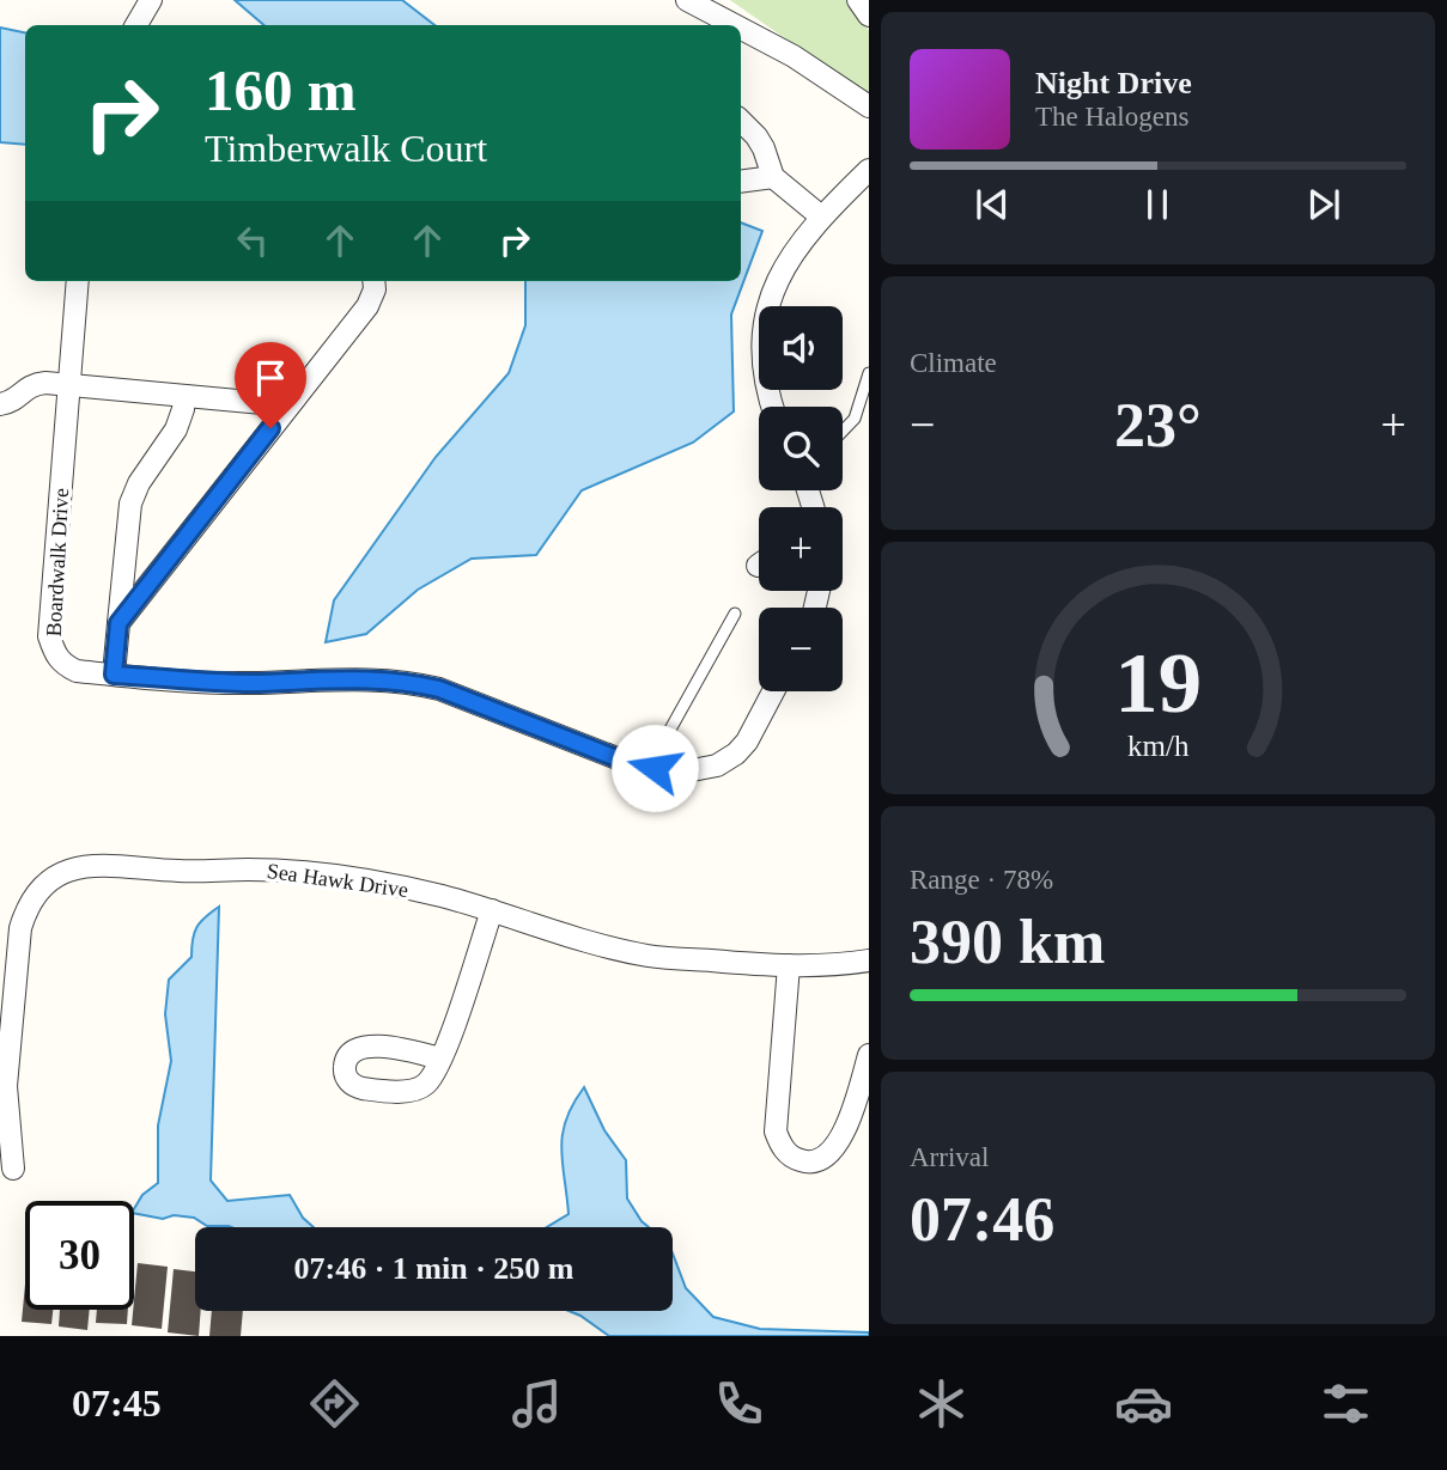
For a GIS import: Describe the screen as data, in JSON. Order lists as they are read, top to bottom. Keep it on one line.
{"streets":{"street":["Boardwalk Drive","Sea Hawk Drive"]},"page":{"turn":["160 m","Timberwalk Court"],"song":["Night Drive","The Halogens"],"tile":["Climate",["Range · 78%","390 km"],["Arrival","07:46"]],"map_buttons":["+","−"],"heat":["−","23°","+"],"limit":"30","trip":"07:46 · 1 min · 250 m","tabs":"07:45","gauge":["19","km/h"]}}
